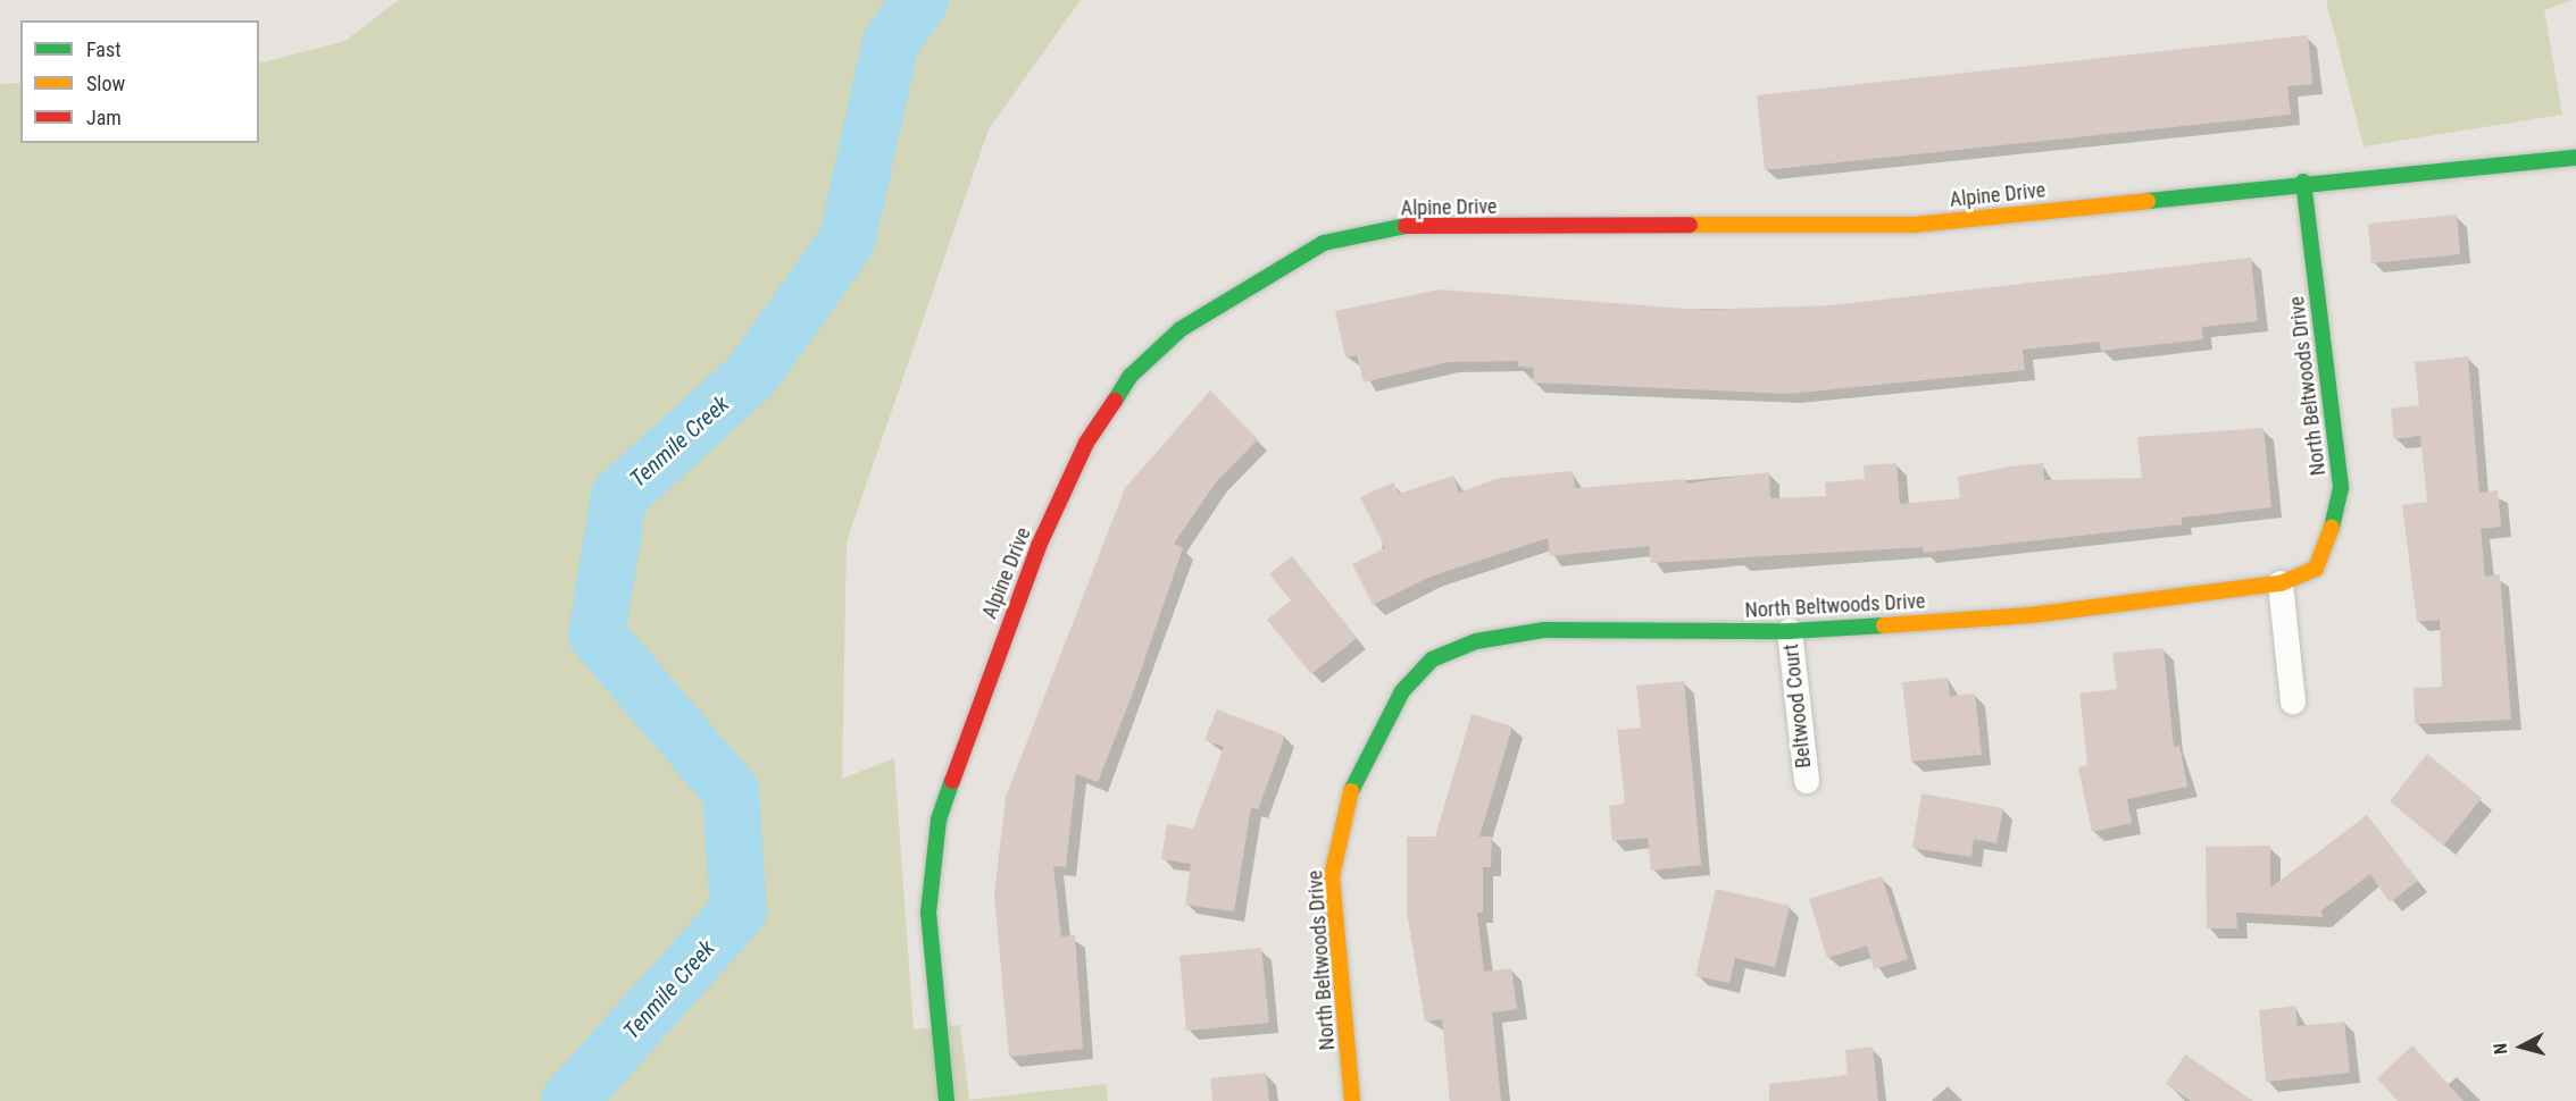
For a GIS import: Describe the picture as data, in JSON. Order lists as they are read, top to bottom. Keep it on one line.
{"streets":{"street":["Alpine Drive","North Beltwoods Drive","Beltwood Court"]},"crossings":[["Alpine Drive","North Beltwoods Drive"],["North Beltwoods Drive","Beltwood Court"]],"water":["Tenmile Creek"],"legend":["Fast","Slow","Jam"],"north":"left"}
